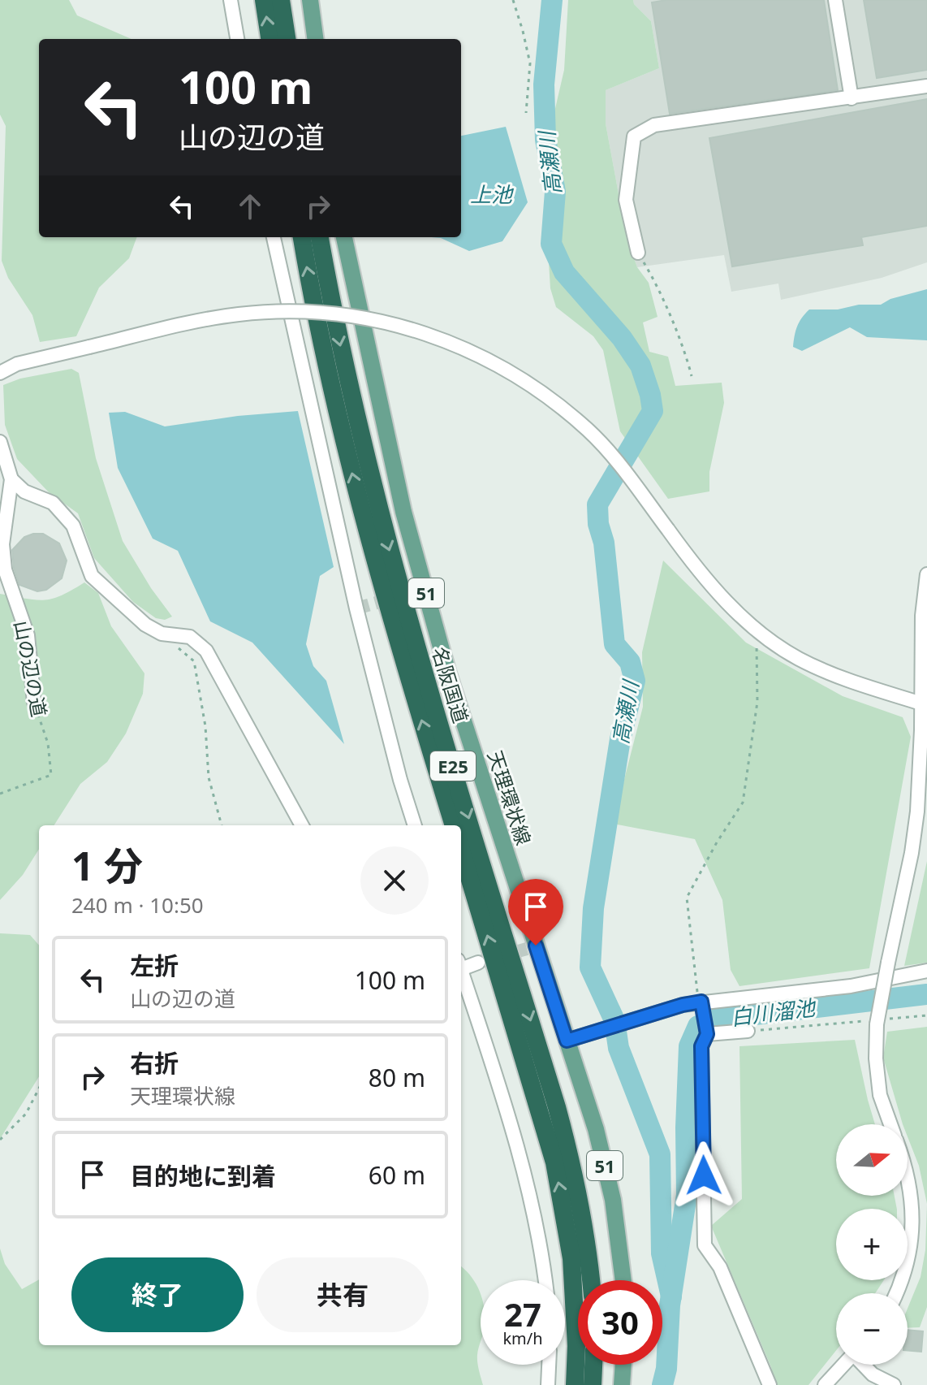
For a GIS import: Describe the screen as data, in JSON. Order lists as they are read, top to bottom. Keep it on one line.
{"streets":{"highway":["名阪国道","E25"],"main road":["51","天理環状線"],"street":["山の辺の道"]},"water":["高瀬川","上池","白川溜池"],"north":"right","page":{"turn":["100 m","山の辺の道"],"heading":["1 分","240 m · 10:50"],"list":[{"name":"左折","note":"山の辺の道","value":"100 m"},{"name":"右折","note":"天理環状線","value":"80 m"},{"name":"目的地に到着","value":"60 m"}],"map_buttons":["+","−"],"buttons":["終了","共有"],"speed":"27 km/h","limit":"30"}}
